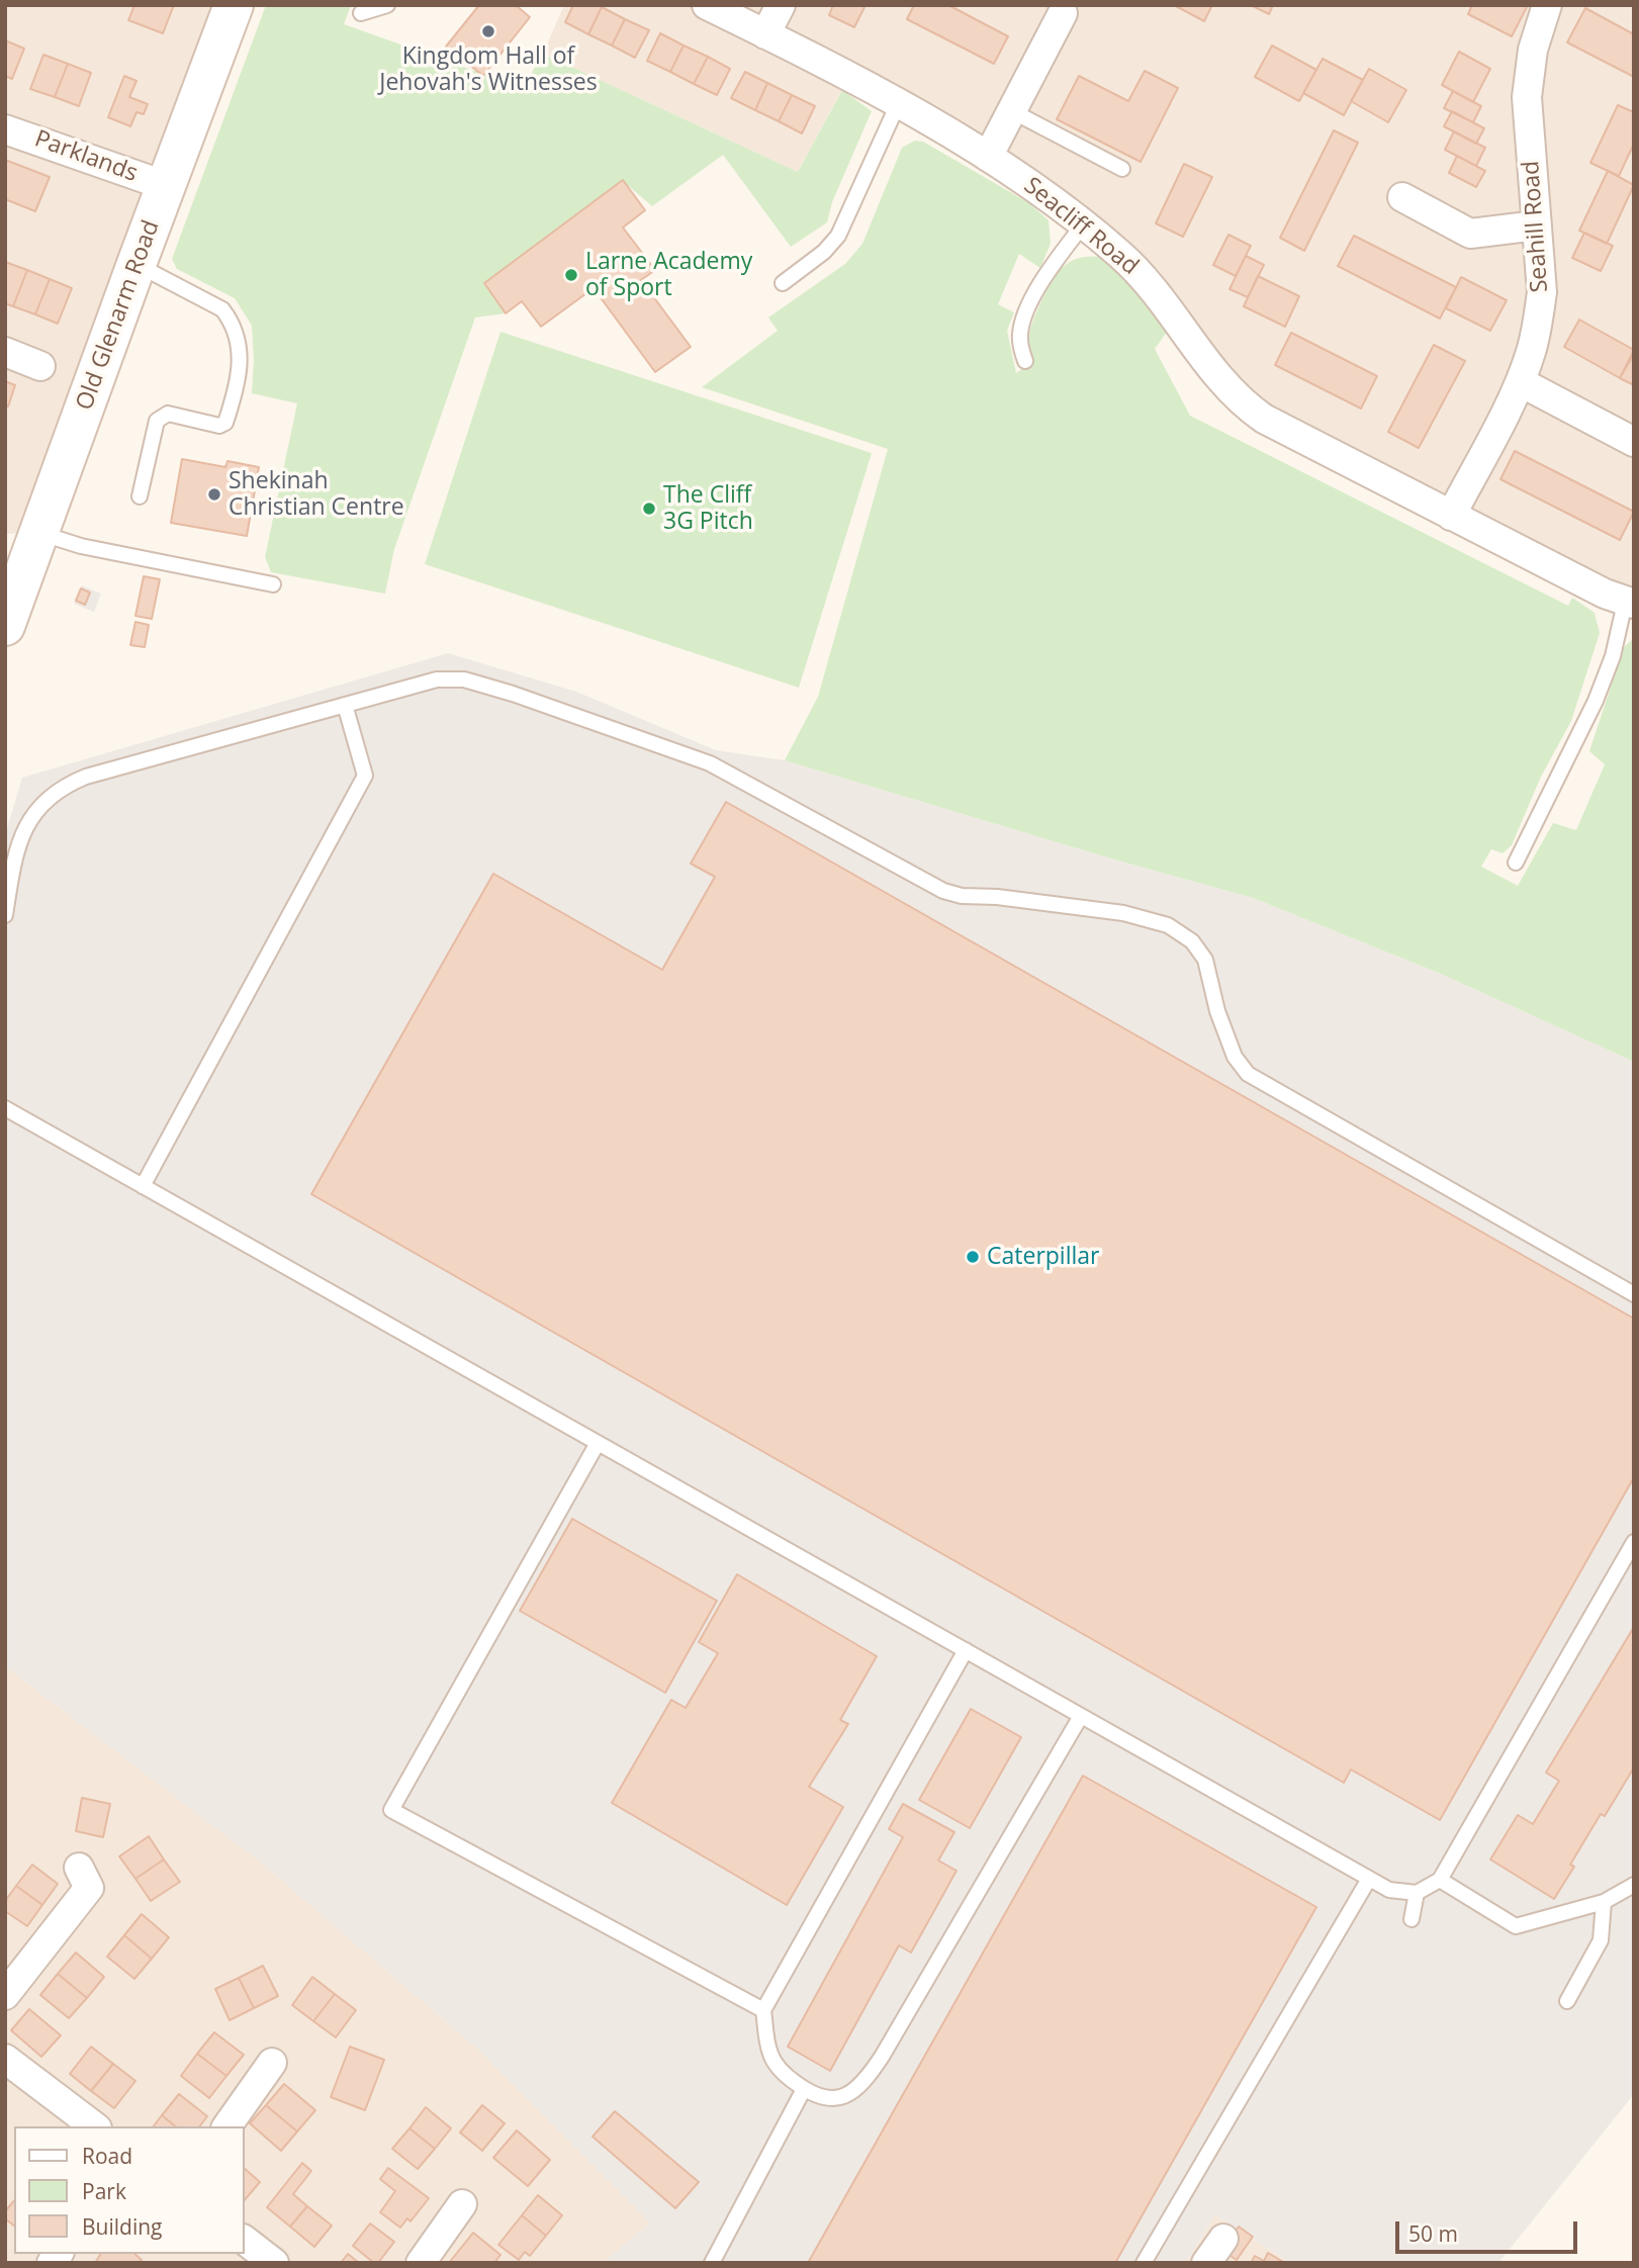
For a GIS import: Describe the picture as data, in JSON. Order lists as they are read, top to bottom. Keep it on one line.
{"streets":{"street":["Parklands","Seacliff Road","Seahill Road","Old Glenarm Road"]},"crossings":[["Parklands","Old Glenarm Road"],["Seacliff Road","Seahill Road"]],"places":["Kingdom Hall of Jehovah's Witnesses","Larne Academy of Sport","Shekinah Christian Centre","The Cliff 3G Pitch","Caterpillar"],"legend":["Road","Park","Building"],"scale_bar":"50 m"}
